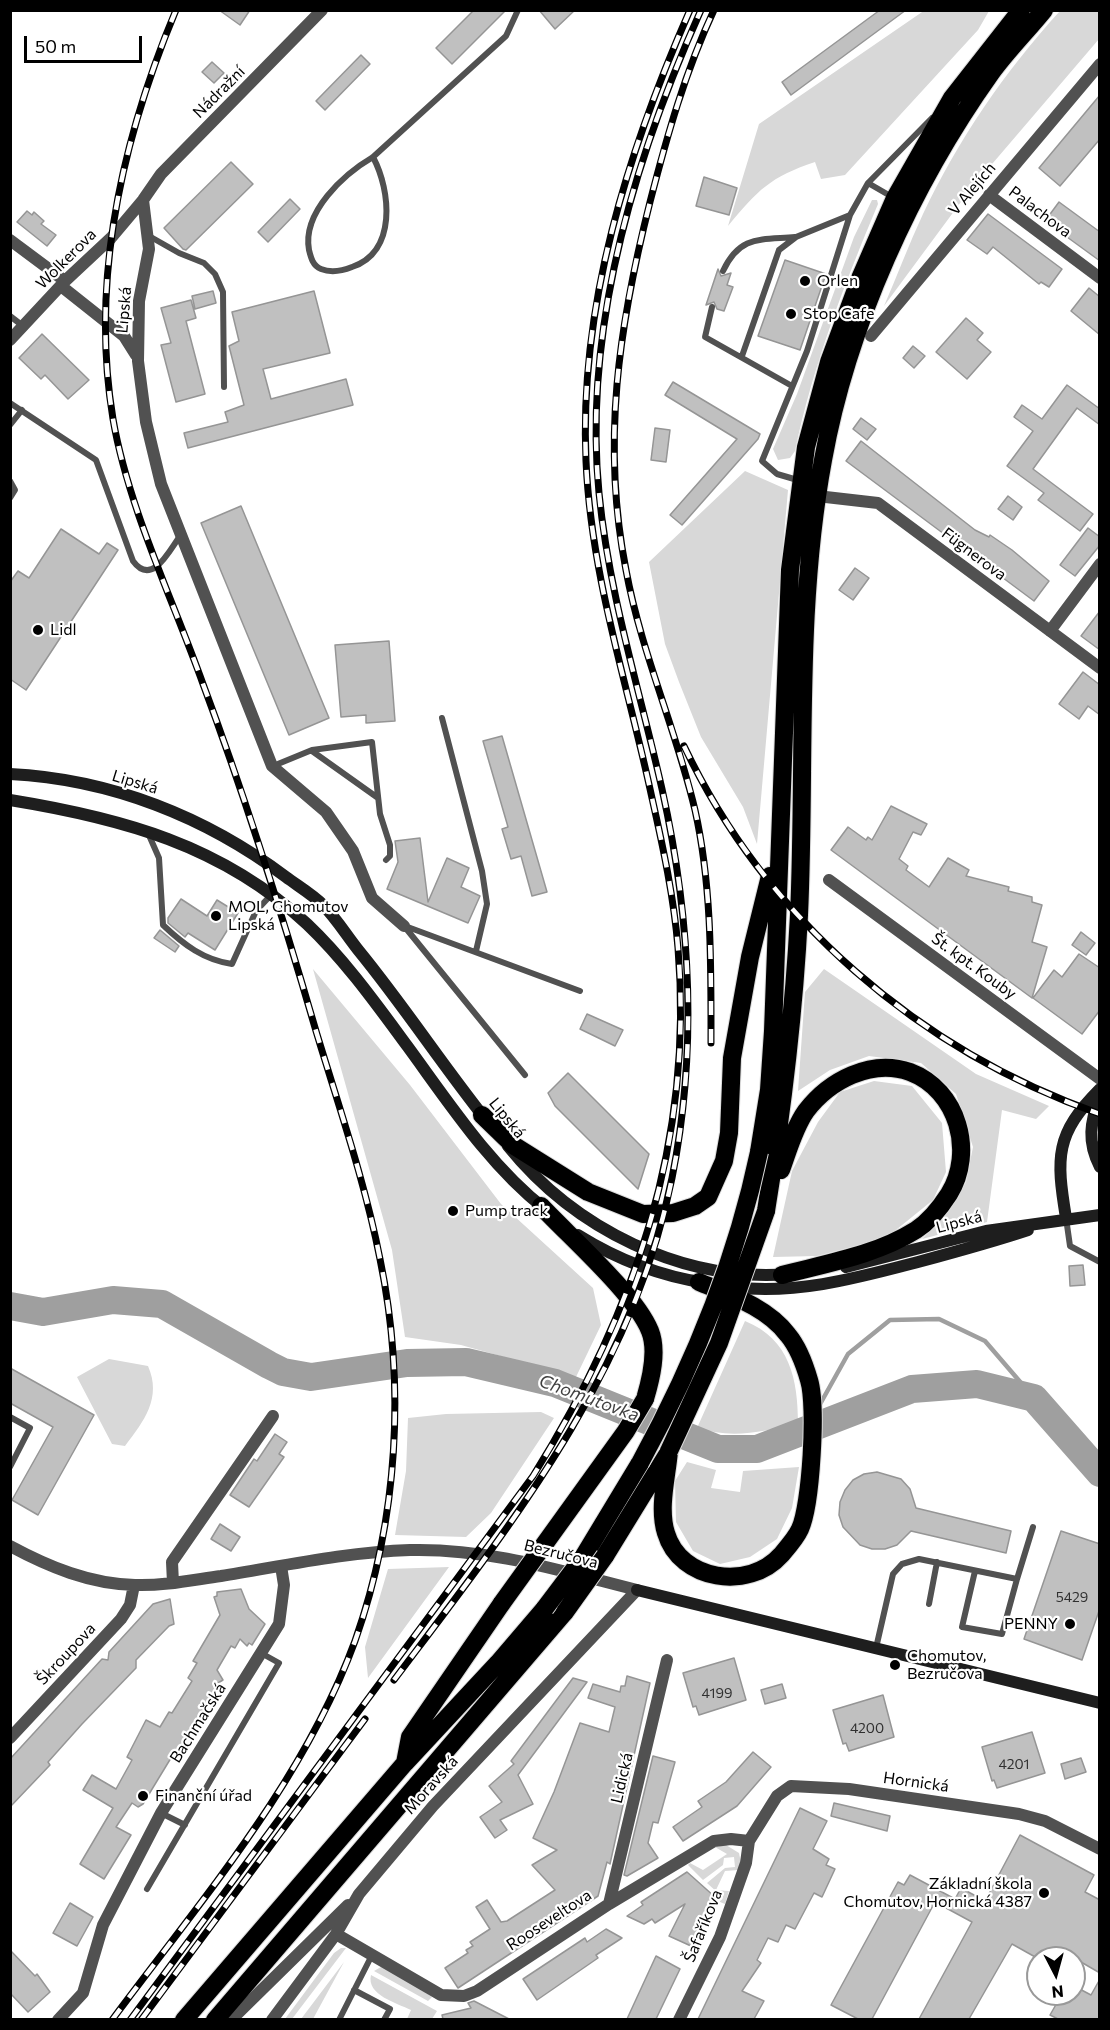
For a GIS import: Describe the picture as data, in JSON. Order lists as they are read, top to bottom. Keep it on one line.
{"streets":{"main road":["Lipská","Bezručova"],"street":["Nádražní","V Alejích","Palachova","Wolkerova","Fügnerova","Št. kpt. Kouby","Škroupova","Bachmačská","Lidická","Hornická","Moravská","Rooseveltova","Šafaříkova"]},"crossings":[["Nádražní","Wolkerova"],["Nádražní","Lipská"],["V Alejích","Palachova"],["Wolkerova","Lipská"],["Bezručova","Škroupova"],["Bezručova","Bachmačská"],["Bezručova","Moravská"],["Lidická","Rooseveltova"],["Hornická","Rooseveltova"],["Hornická","Šafaříkova"],["Moravská","Rooseveltova"],["Rooseveltova","Šafaříkova"]],"water":["Chomutovka"],"places":["Orlen","Stop Cafe","Lidl","MOL, Chomutov Lipská","Pump track","PENNY","Chomutov, Bezručova","Finanční úřad","Základní škola Chomutov, Hornická 4387"],"house_numbers":["5429","4199","4200","4201"],"scale_bar":"50 m","north":"bottom"}
